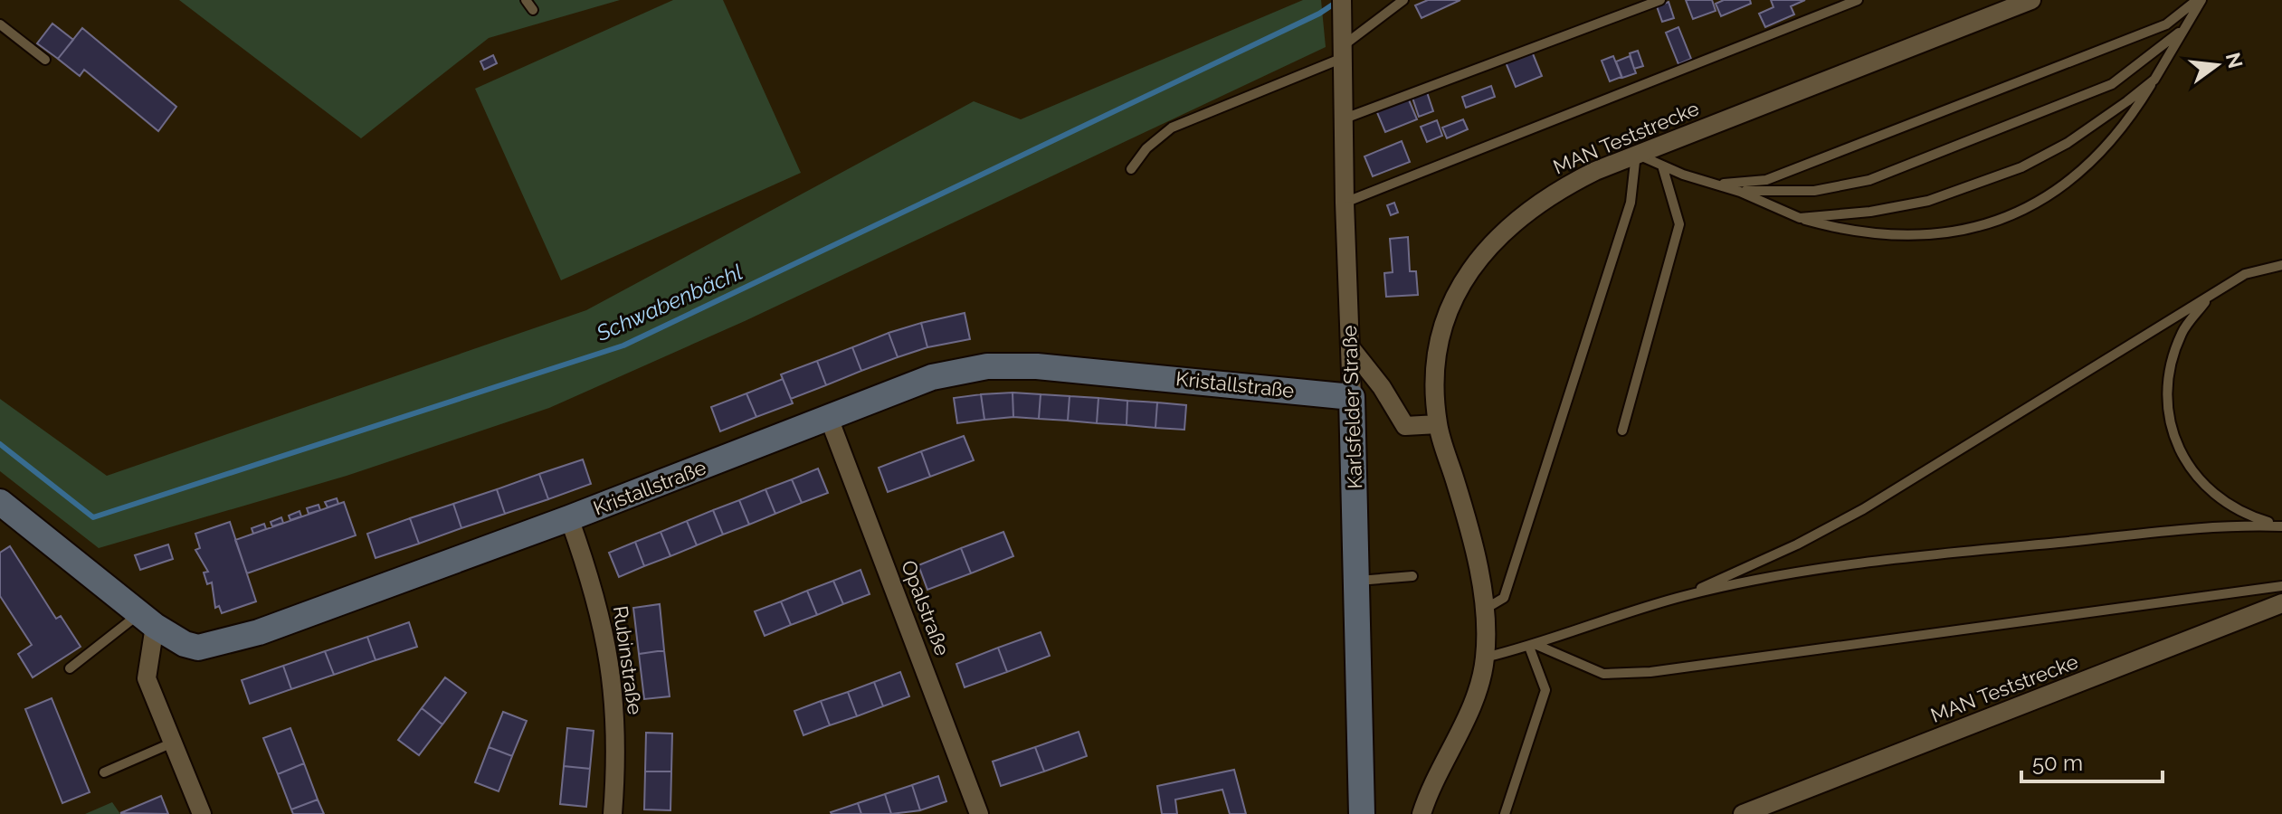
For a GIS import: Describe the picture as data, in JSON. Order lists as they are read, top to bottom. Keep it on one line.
{"streets":{"street":["MAN Teststrecke","Kristallstraße","Karlsfelder Straße","Opalstraße","Rubinstraße"]},"crossings":[["Kristallstraße","Karlsfelder Straße"],["Kristallstraße","Opalstraße"],["Kristallstraße","Rubinstraße"]],"water":["Schwabenbächl"],"scale_bar":"50 m","north":"right"}
